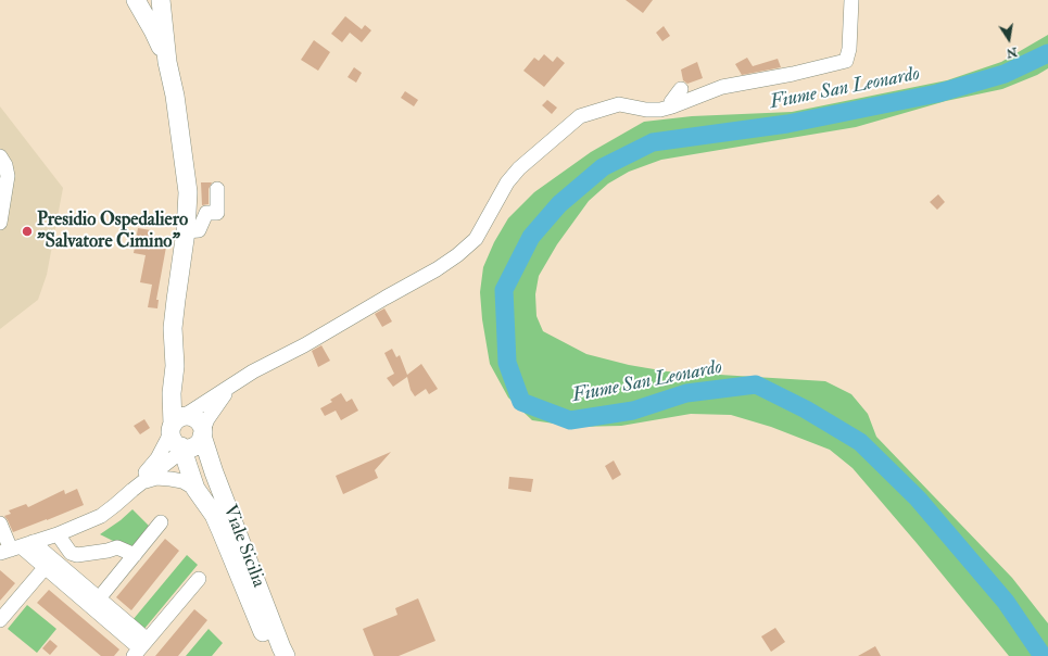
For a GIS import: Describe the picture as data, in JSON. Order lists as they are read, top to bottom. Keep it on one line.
{"streets":{"main road":["Viale Sicilia"]},"water":["Fiume San Leonardo"],"places":["Presidio Ospedaliero \"Salvatore Cimino\""],"north":"bottom"}
